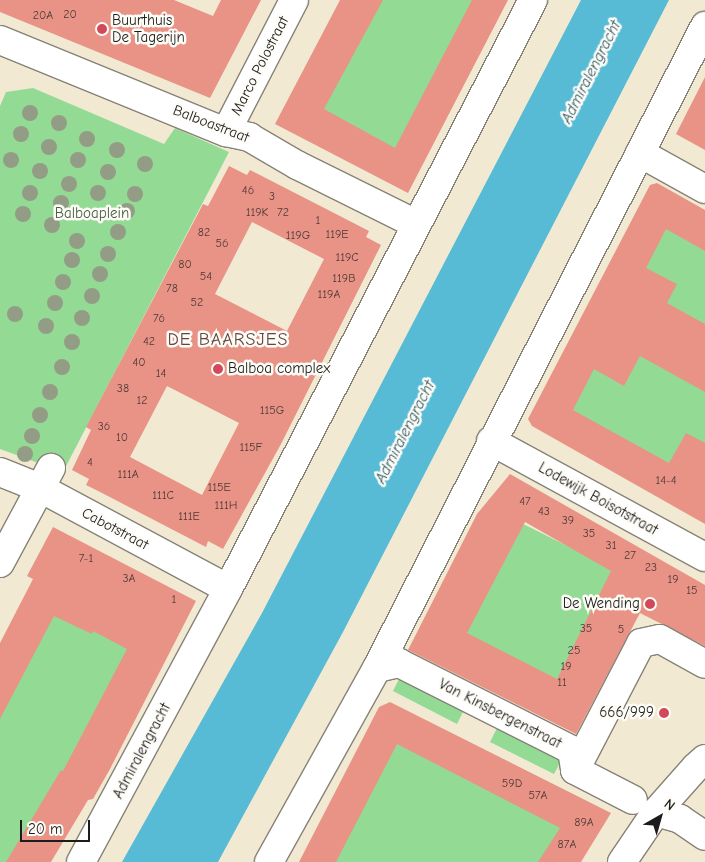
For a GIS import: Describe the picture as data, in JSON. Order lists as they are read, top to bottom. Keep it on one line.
{"streets":{"street":["Marco Polostraat","Balboastraat","Lodewijk Boisotstraat","Cabotstraat","Van Kinsbergenstraat","Admiralengracht"]},"crossings":[["Marco Polostraat","Balboastraat"],["Balboastraat","Admiralengracht"],["Cabotstraat","Admiralengracht"]],"districts":["DE BAARSJES"],"water":["Admiralengracht"],"parks":["Balboaplein"],"places":["Buurthuis De Tagerijn","Balboa complex","De Wending","666/999"],"house_numbers":["20","20A","46","3","119K","72","1","82","119E","119G","56","119C","80","54","119B","78","119A","52","76","42","40","14","38","12","115G","36","10","115F","4","111A","14-4","115E","111C","47","111H","43","111E","39","35","31","27","7-1","23","3A","19","15","1","35","5","25","19","11","59D","57A","89A","87A"],"scale_bar":"20 m","north":"top right"}
